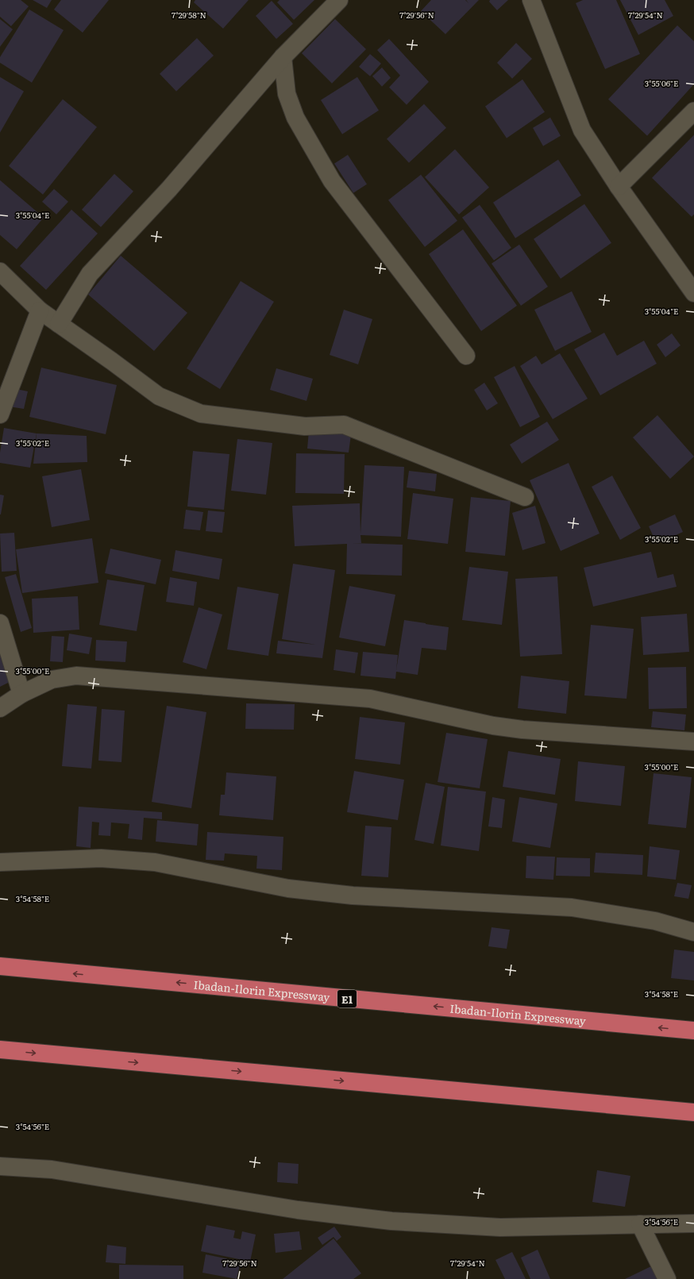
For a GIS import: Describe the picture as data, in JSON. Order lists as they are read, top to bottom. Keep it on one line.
{"streets":{"highway":["Ibadan-Ilorin Expressway","E1"]},"coordinates":["7°29'58\"N","7°29'56\"N","7°29'54\"N","3°55'06\"E","3°55'04\"E","3°55'02\"E","3°55'00\"E","3°54'58\"E","3°54'56\"E"]}
